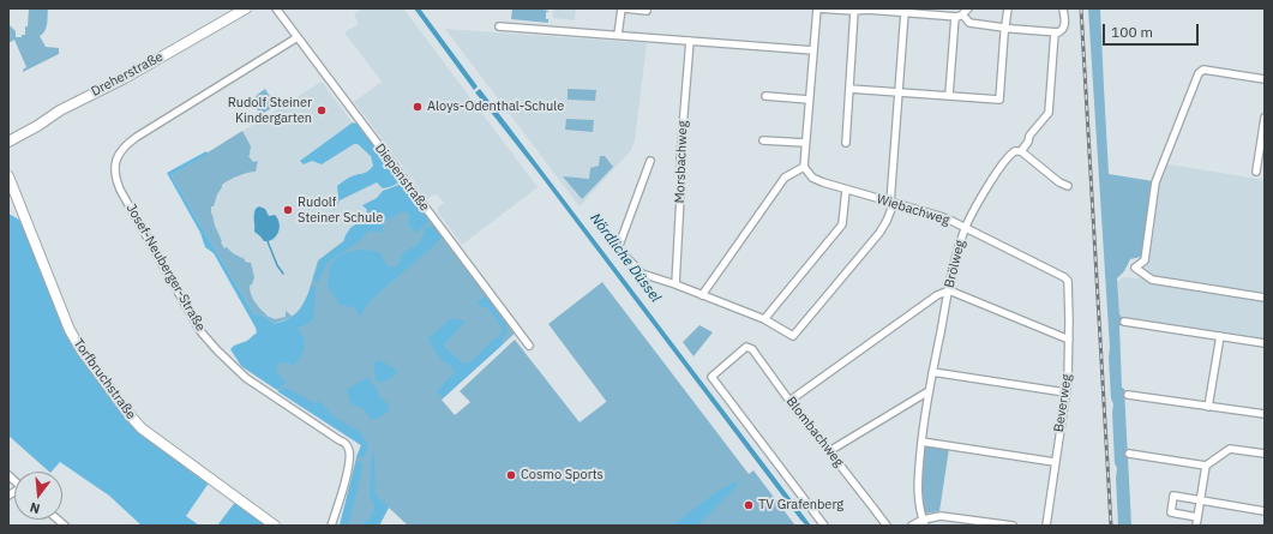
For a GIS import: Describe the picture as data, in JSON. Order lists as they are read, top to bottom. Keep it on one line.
{"streets":{"main road":["Dreherstraße","Torfbruchstraße"],"street":["Morsbachweg","Diepenstraße","Wiebachweg","Brölweg","Josef-Neuberger-Straße","Beverweg","Blombachweg"]},"crossings":[["Diepenstraße","Josef-Neuberger-Straße"],["Wiebachweg","Brölweg"],["Wiebachweg","Beverweg"]],"water":["Nördliche Düssel"],"places":["Aloys-Odenthal-Schule","Rudolf Steiner Kindergarten","Rudolf Steiner Schule","Cosmo Sports","TV Grafenberg"],"scale_bar":"100 m","north":"bottom"}
